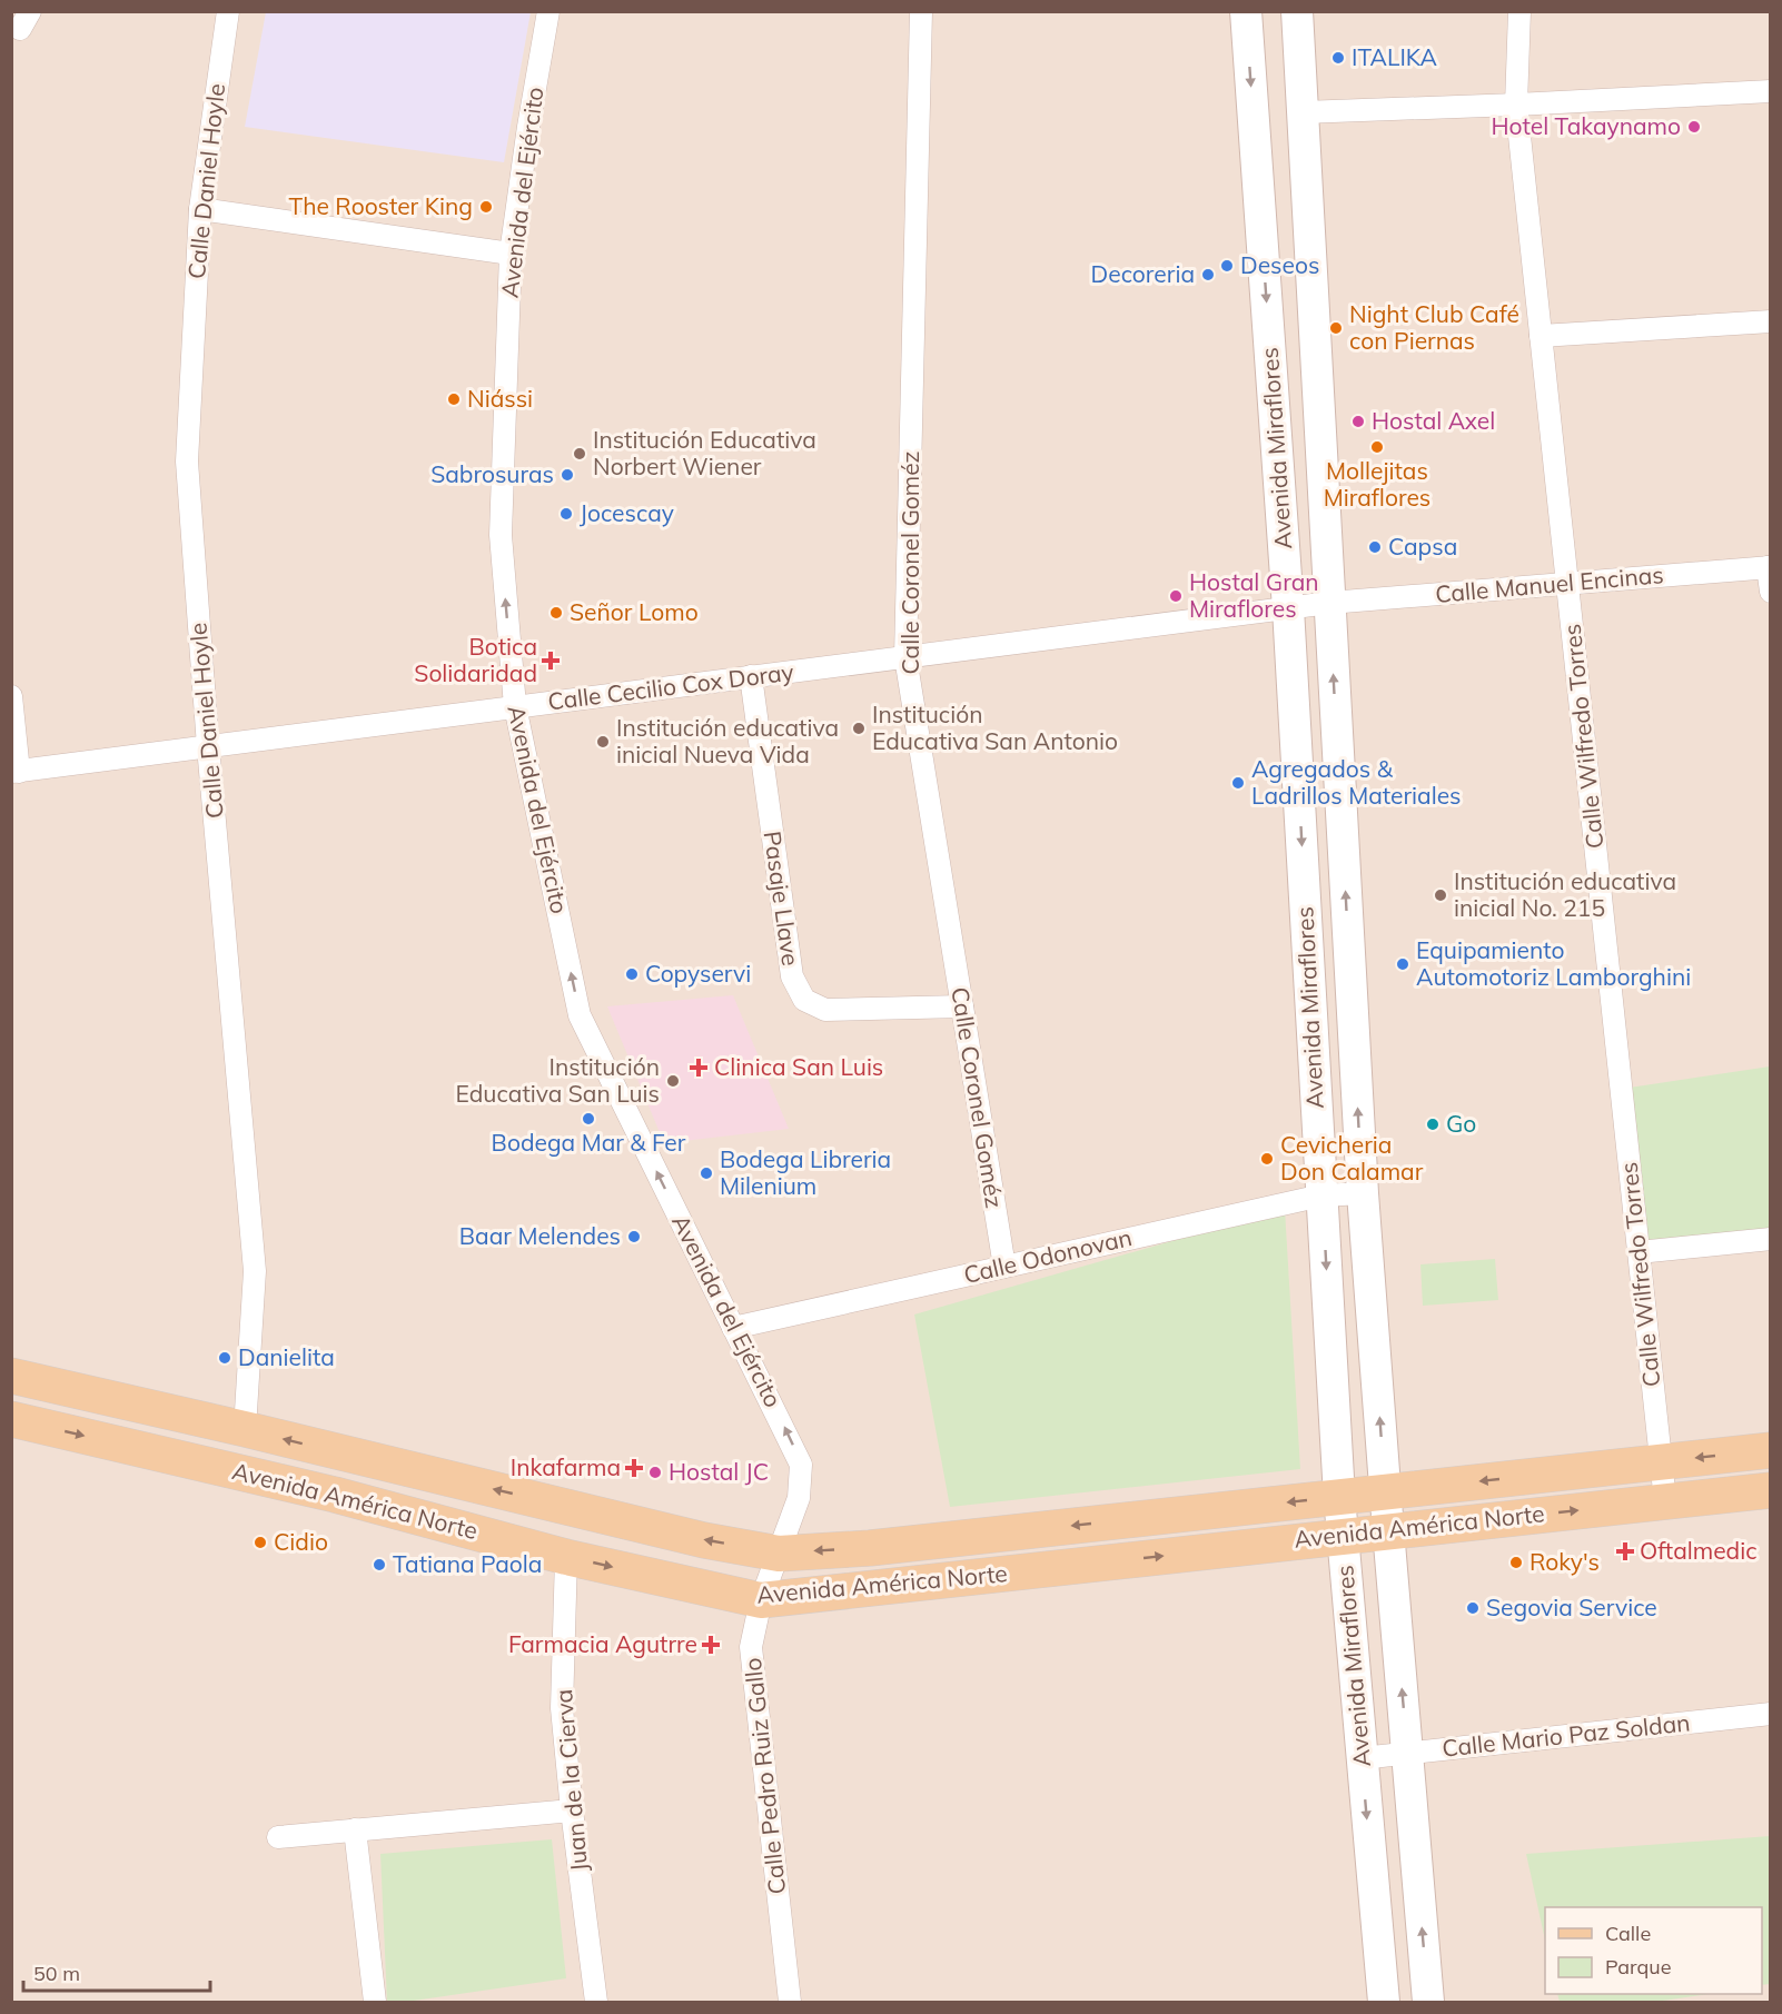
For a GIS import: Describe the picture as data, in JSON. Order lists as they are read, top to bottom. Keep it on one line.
{"streets":{"main road":["Avenida Miraflores","Avenida América Norte"],"street":["Calle Daniel Hoyle","Avenida del Ejército","Calle Coronel Goméz","Calle Manuel Encinas","Calle Cecilio Cox Doray","Calle Wilfredo Torres","Pasaje Llave","Calle Odonovan","Calle Mario Paz Soldan","Calle Pedro Ruiz Gallo","Juan de la Cierva"]},"crossings":[["Calle Daniel Hoyle","Calle Cecilio Cox Doray"],["Calle Daniel Hoyle","Avenida América Norte"],["Avenida del Ejército","Calle Cecilio Cox Doray"],["Avenida del Ejército","Calle Odonovan"],["Avenida del Ejército","Avenida América Norte"],["Avenida del Ejército","Calle Pedro Ruiz Gallo"],["Avenida Miraflores","Calle Manuel Encinas"],["Avenida Miraflores","Calle Cecilio Cox Doray"],["Avenida Miraflores","Calle Odonovan"],["Avenida Miraflores","Avenida América Norte"],["Avenida Miraflores","Calle Mario Paz Soldan"],["Calle Coronel Goméz","Calle Cecilio Cox Doray"],["Calle Coronel Goméz","Pasaje Llave"],["Calle Coronel Goméz","Calle Odonovan"],["Calle Manuel Encinas","Calle Cecilio Cox Doray"],["Calle Manuel Encinas","Calle Wilfredo Torres"],["Calle Cecilio Cox Doray","Pasaje Llave"],["Calle Wilfredo Torres","Avenida América Norte"],["Avenida América Norte","Calle Pedro Ruiz Gallo"],["Avenida América Norte","Juan de la Cierva"]],"one_way":["Avenida del Ejército"],"places":{"other":["ITALIKA","Hotel Takaynamo","The Rooster King","Deseos","Decoreria","Night Club Café con Piernas","Niássi","Hostal Axel","Mollejitas Miraflores","Institución Educativa Norbert Wiener","Sabrosuras","Jocescay","Capsa","Hostal Gran Miraflores","Señor Lomo","Institución Educativa San Antonio","Institución educativa inicial Nueva Vida","Agregados & Ladrillos Materiales","Institución educativa inicial No. 215","Equipamiento Automotoriz Lamborghini","Copyservi","Institución Educativa San Luis","Bodega Mar & Fer","Go","Cevicheria Don Calamar","Bodega Libreria Milenium","Baar Melendes","Danielita","Hostal JC","Cidio","Roky's","Tatiana Paola","Segovia Service"],"health":["Botica Solidaridad","Clinica San Luis","Inkafarma","Oftalmedic","Farmacia Agutrre"]},"legend":["Calle","Parque"],"scale_bar":"50 m"}
